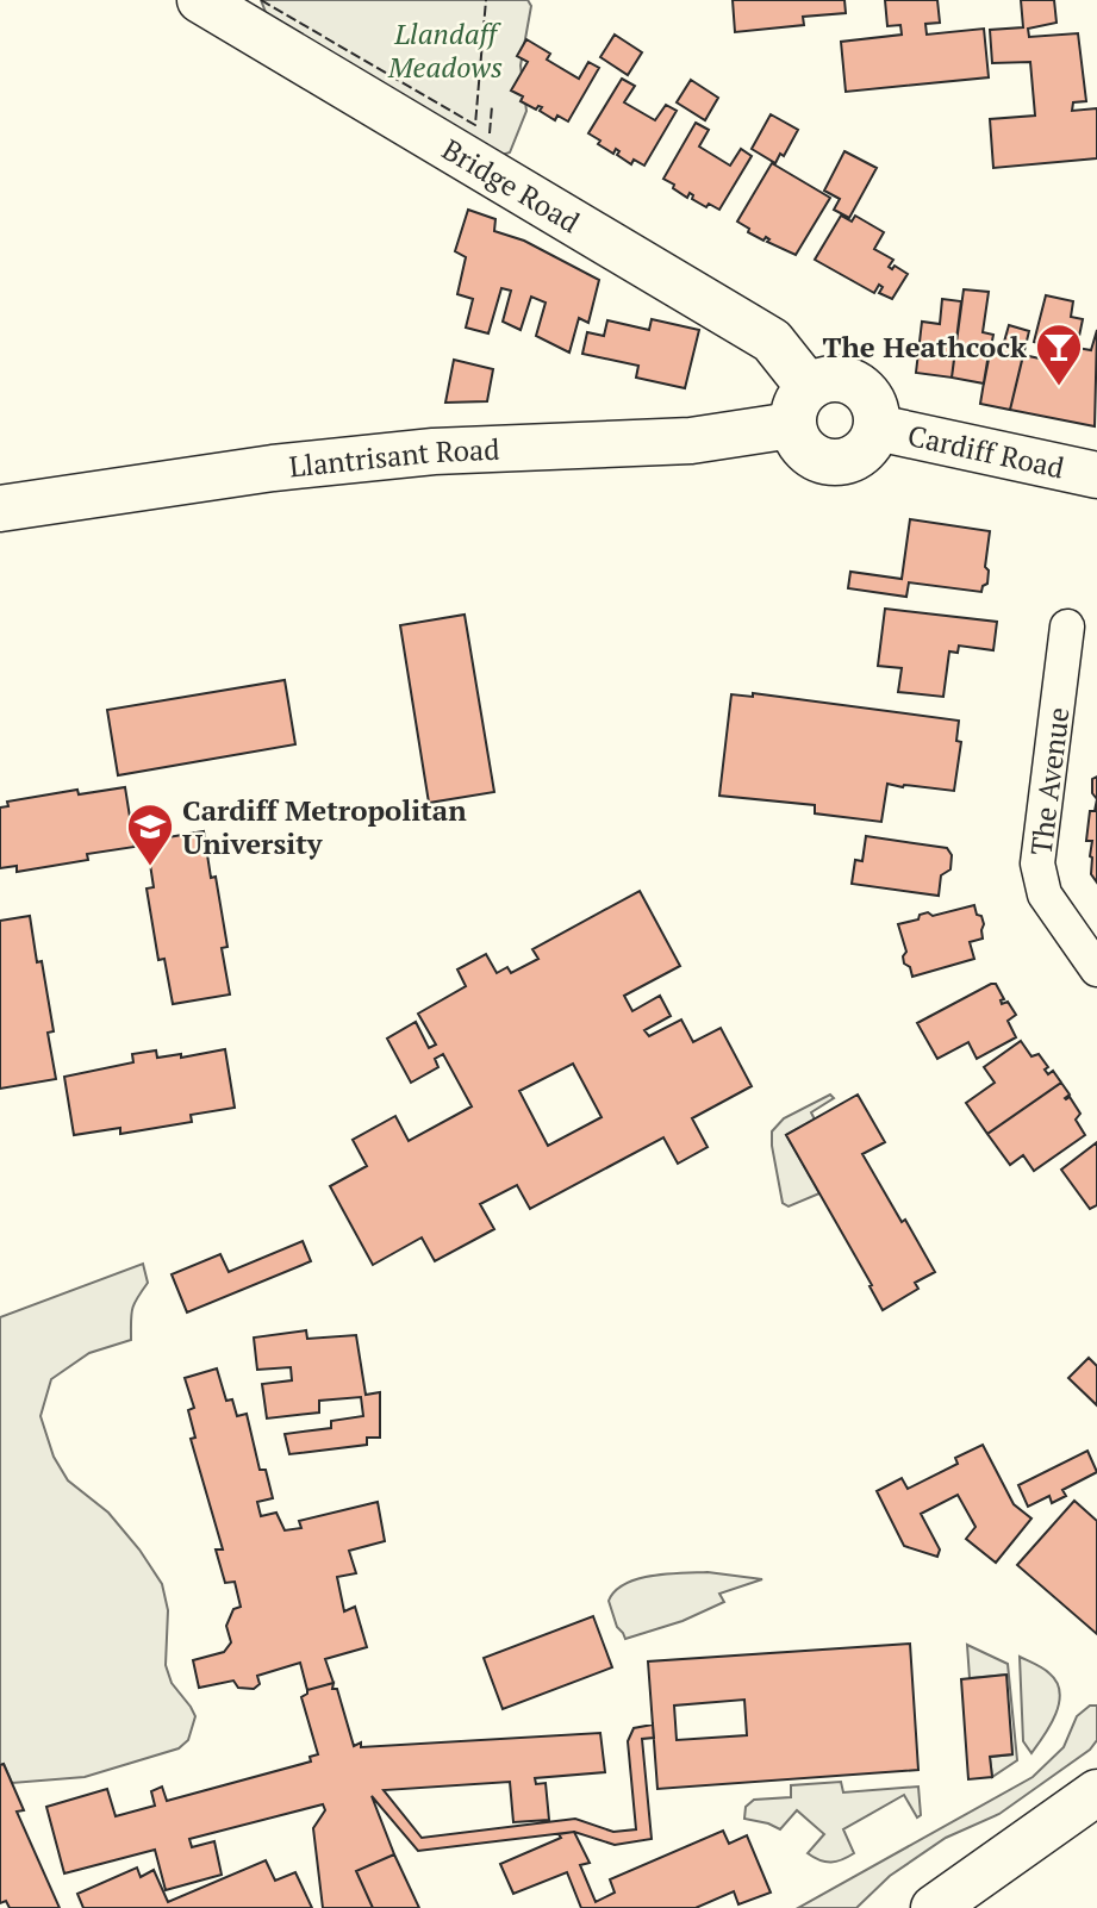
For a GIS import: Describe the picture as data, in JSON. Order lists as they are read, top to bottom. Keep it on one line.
{"streets":{"main road":["Bridge Road","Cardiff Road","Llantrisant Road"],"street":["The Avenue"]},"crossings":[["Bridge Road","Cardiff Road"],["Bridge Road","Llantrisant Road"],["Cardiff Road","Llantrisant Road"]],"parks":["Llandaff Meadows"],"places":{"bar":["The Heathcock"],"school or university":["Cardiff Metropolitan University"]}}
